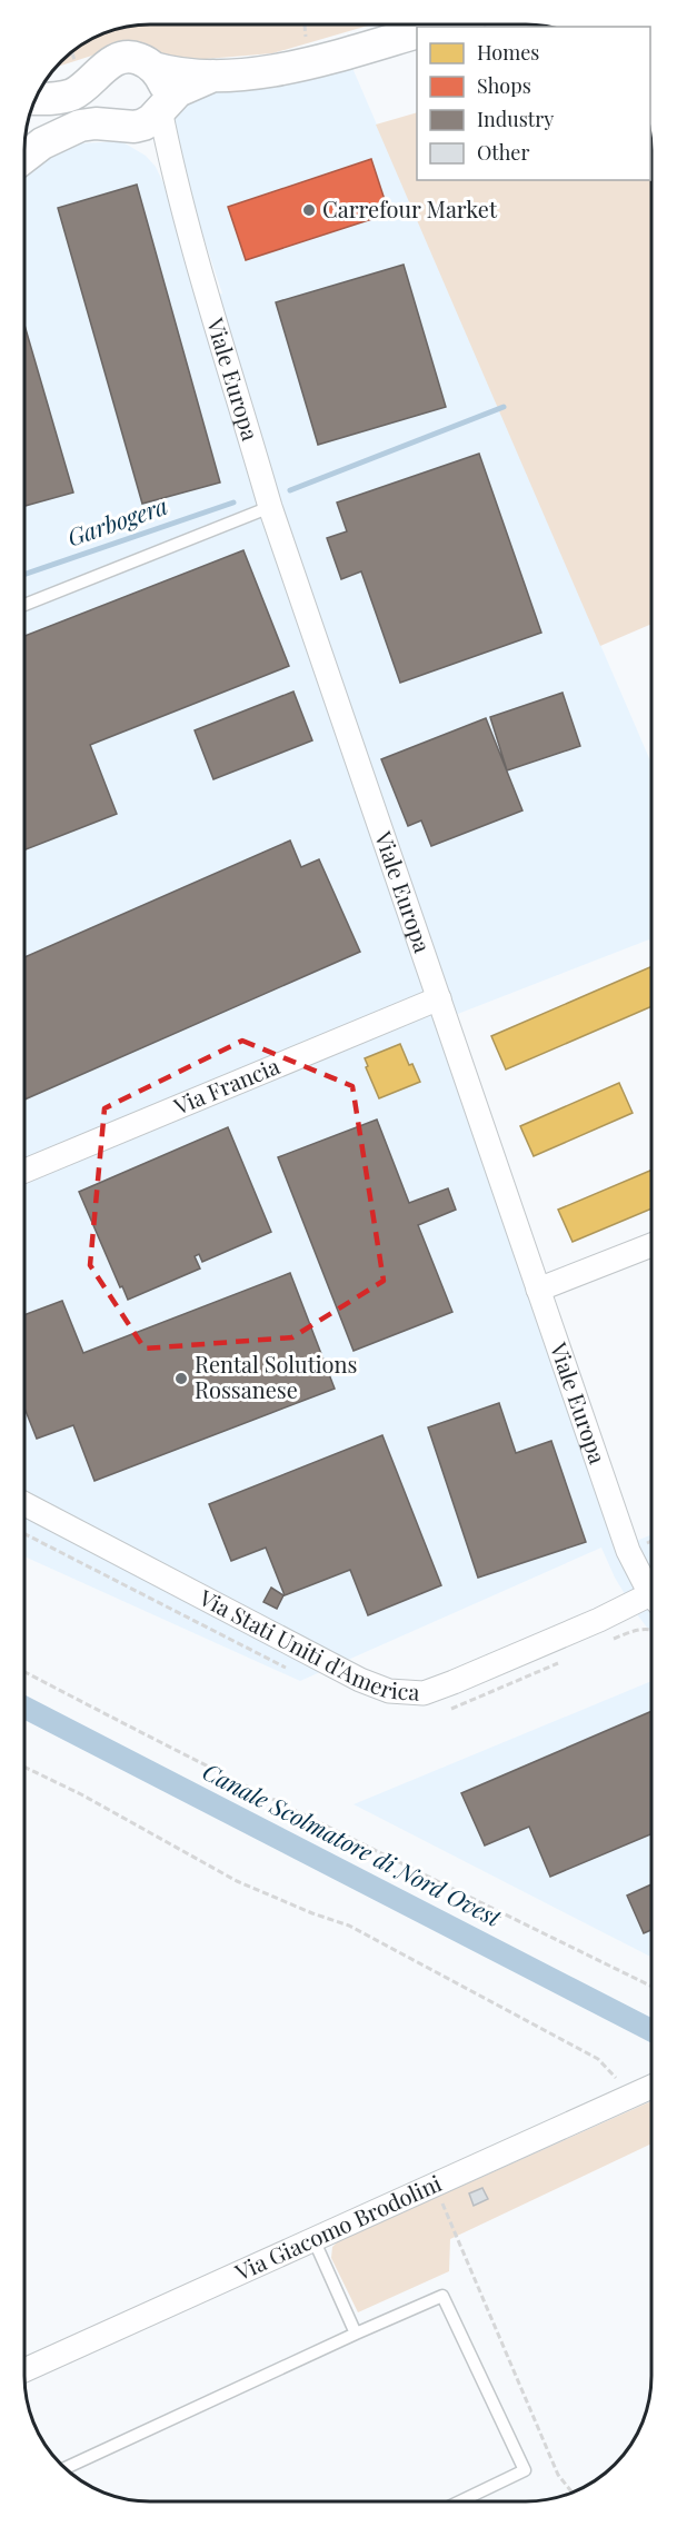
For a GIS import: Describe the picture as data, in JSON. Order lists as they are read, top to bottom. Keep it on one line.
{"streets":{"street":["Viale Europa","Via Francia","Via Stati Uniti d'America","Via Giacomo Brodolini"]},"crossings":[["Viale Europa","Via Francia"]],"water":["Garbogera","Canale Scolmatore di Nord Ovest"],"places":["Carrefour Market","Rental Solutions Rossanese"],"legend":["Homes","Shops","Industry","Other"]}
